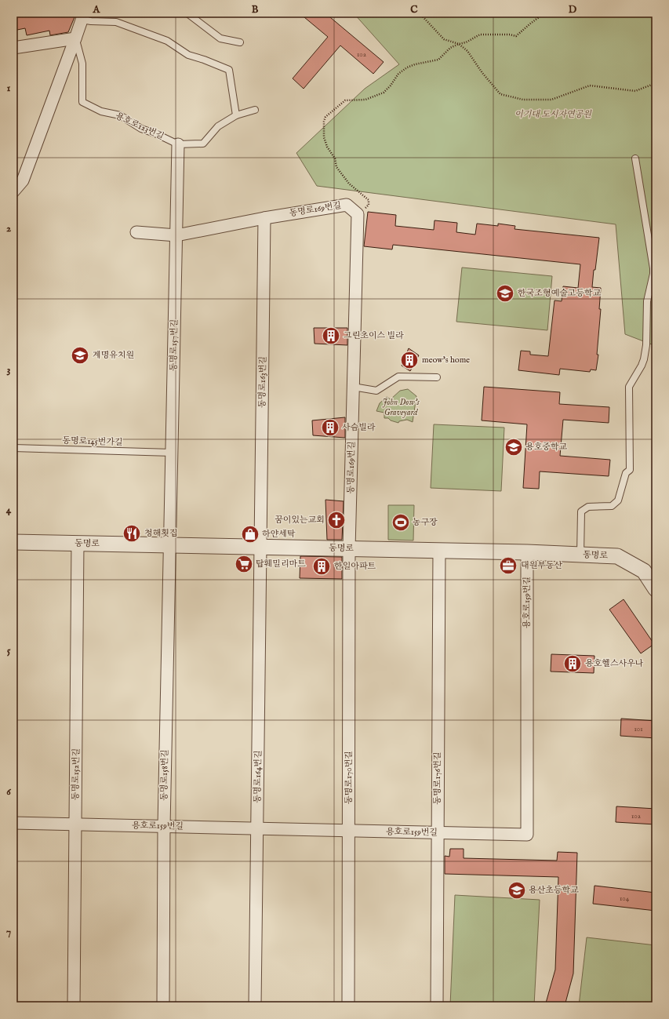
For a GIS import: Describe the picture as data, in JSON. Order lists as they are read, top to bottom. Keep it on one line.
{"streets":{"street":["동명로169번길","동명로157번길","동명로163번길","동명로","용호로159번길","동명로152번길","동명로158번길","동명로164번길","동명로170번길","동명로176번길"],"lane":["용호로123번길","동명로145번가길"]},"crossings":[["용호로123번길","동명로157번길"],["동명로169번길","동명로157번길"],["동명로169번길","동명로163번길"],["동명로169번길","동명로"],["동명로169번길","동명로170번길"],["동명로157번길","동명로145번가길"],["동명로157번길","동명로"],["동명로157번길","동명로158번길"],["동명로163번길","동명로"],["동명로163번길","동명로164번길"],["동명로","용호로159번길"],["동명로","동명로152번길"],["동명로","동명로158번길"],["동명로","동명로164번길"],["동명로","동명로170번길"],["동명로","동명로176번길"],["용호로159번길","동명로152번길"],["용호로159번길","동명로158번길"],["용호로159번길","동명로164번길"],["용호로159번길","동명로170번길"],["용호로159번길","동명로176번길"]],"parks":["이기대 도시자연공원","John Dow's Graveyard"],"places":{"school or university":["한국조형예술고등학교","계명유치원","용호중학교","용산초등학교"],"building":["그린초이스 빌라","meow's home","사슴빌라","한일아파트","용호헬스사우나"],"church":["꿈이있는교회"],"sports":["농구장"],"restaurant":["청해횟집"],"shop":["하얀세탁"],"supermarket":["탑훼밀리마트"],"office":["태원부동산"]},"house_numbers":["102","101","102","104"],"grid":{"columns":["A","B","C","D"],"rows":["1","2","3","4","5","6","7"]}}
